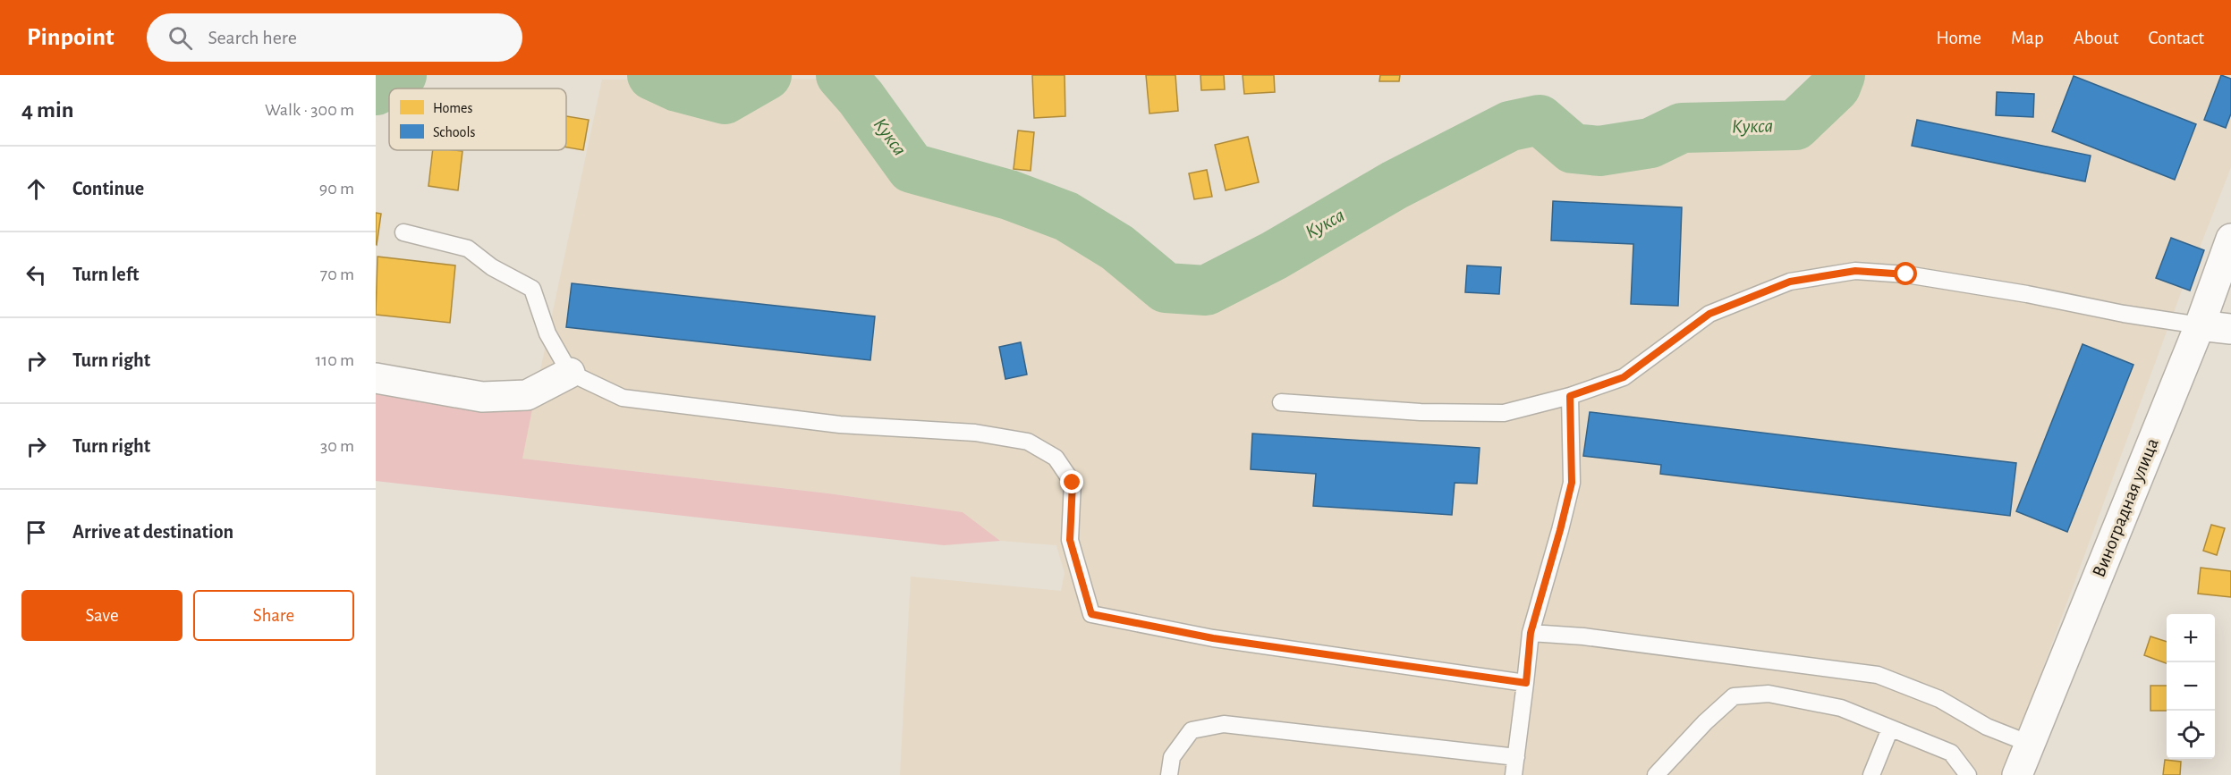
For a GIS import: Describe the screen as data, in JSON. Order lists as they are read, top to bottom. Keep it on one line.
{"streets":{"street":["Виноградная улица"]},"water":["Кукса"],"legend":["Homes","Schools"],"page":{"header":"Pinpoint","search":"Search here","nav":["Home","Map","About","Contact"],"heading":["4 min","Walk · 300 m"],"list":[["Continue","90 m"],["Turn left","70 m"],["Turn right","110 m"],["Turn right","30 m"],"Arrive at destination"],"buttons":["Save","Share"],"map_buttons":["+","−"]}}
